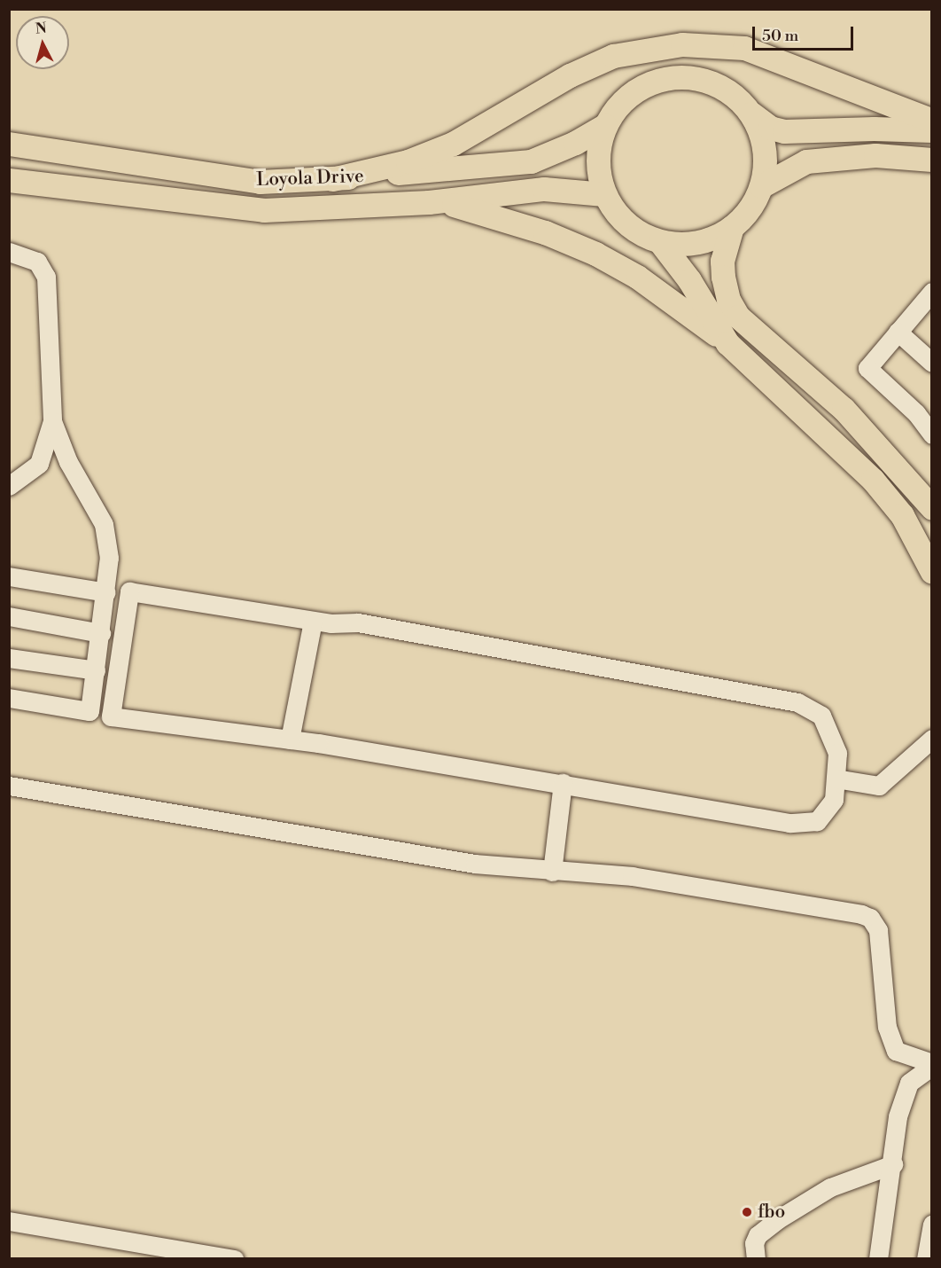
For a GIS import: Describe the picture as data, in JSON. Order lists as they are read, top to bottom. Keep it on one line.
{"streets":{"main road":["Loyola Drive"]},"places":["fbo"],"scale_bar":"50 m","north":"top"}
